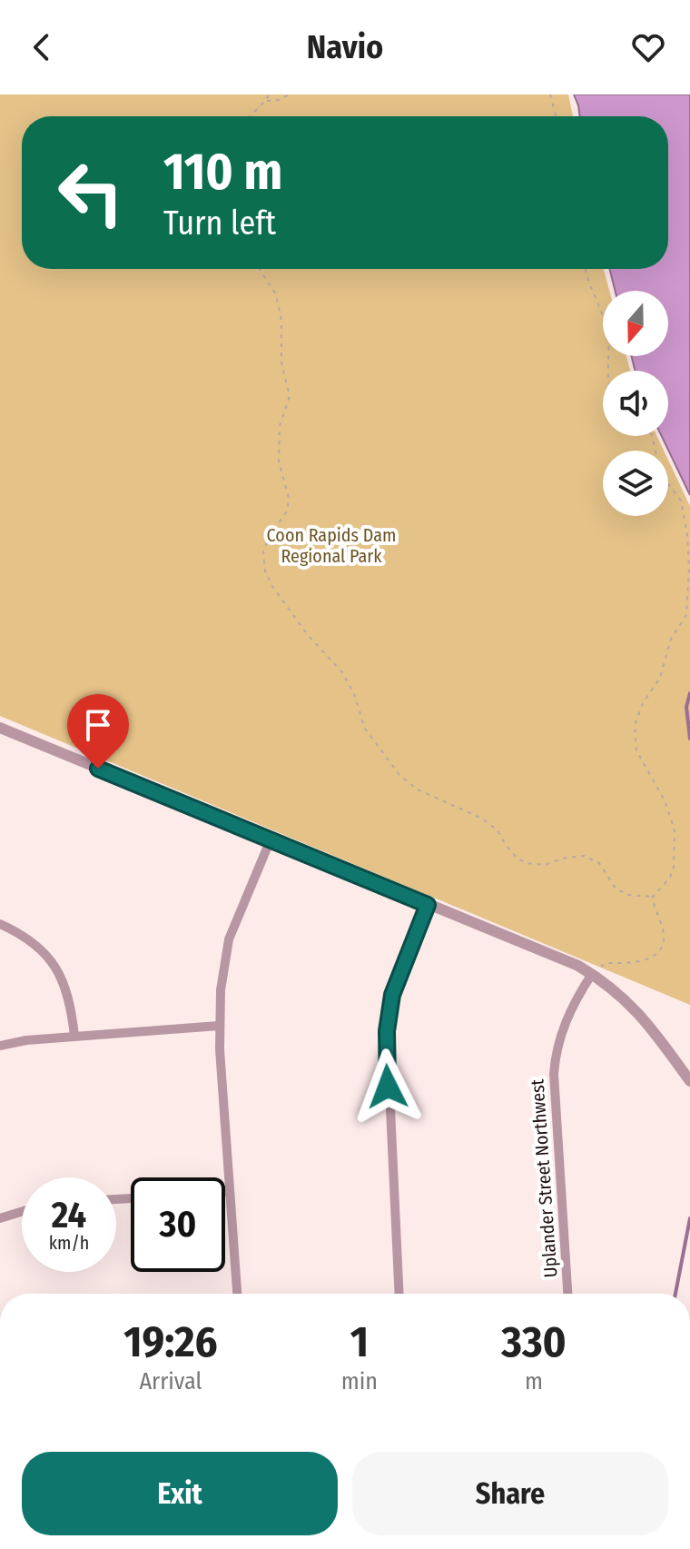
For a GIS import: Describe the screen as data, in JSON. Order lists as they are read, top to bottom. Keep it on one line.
{"streets":{"street":["Uplander Street Northwest"]},"parks":["Coon Rapids Dam Regional Park"],"north":"bottom","page":{"header":"Navio","turn":["110 m","Turn left"],"speed":"24 km/h","limit":"30","eta":["19:26","Arrival","1","min","330","m"],"buttons":["Exit","Share"]}}
